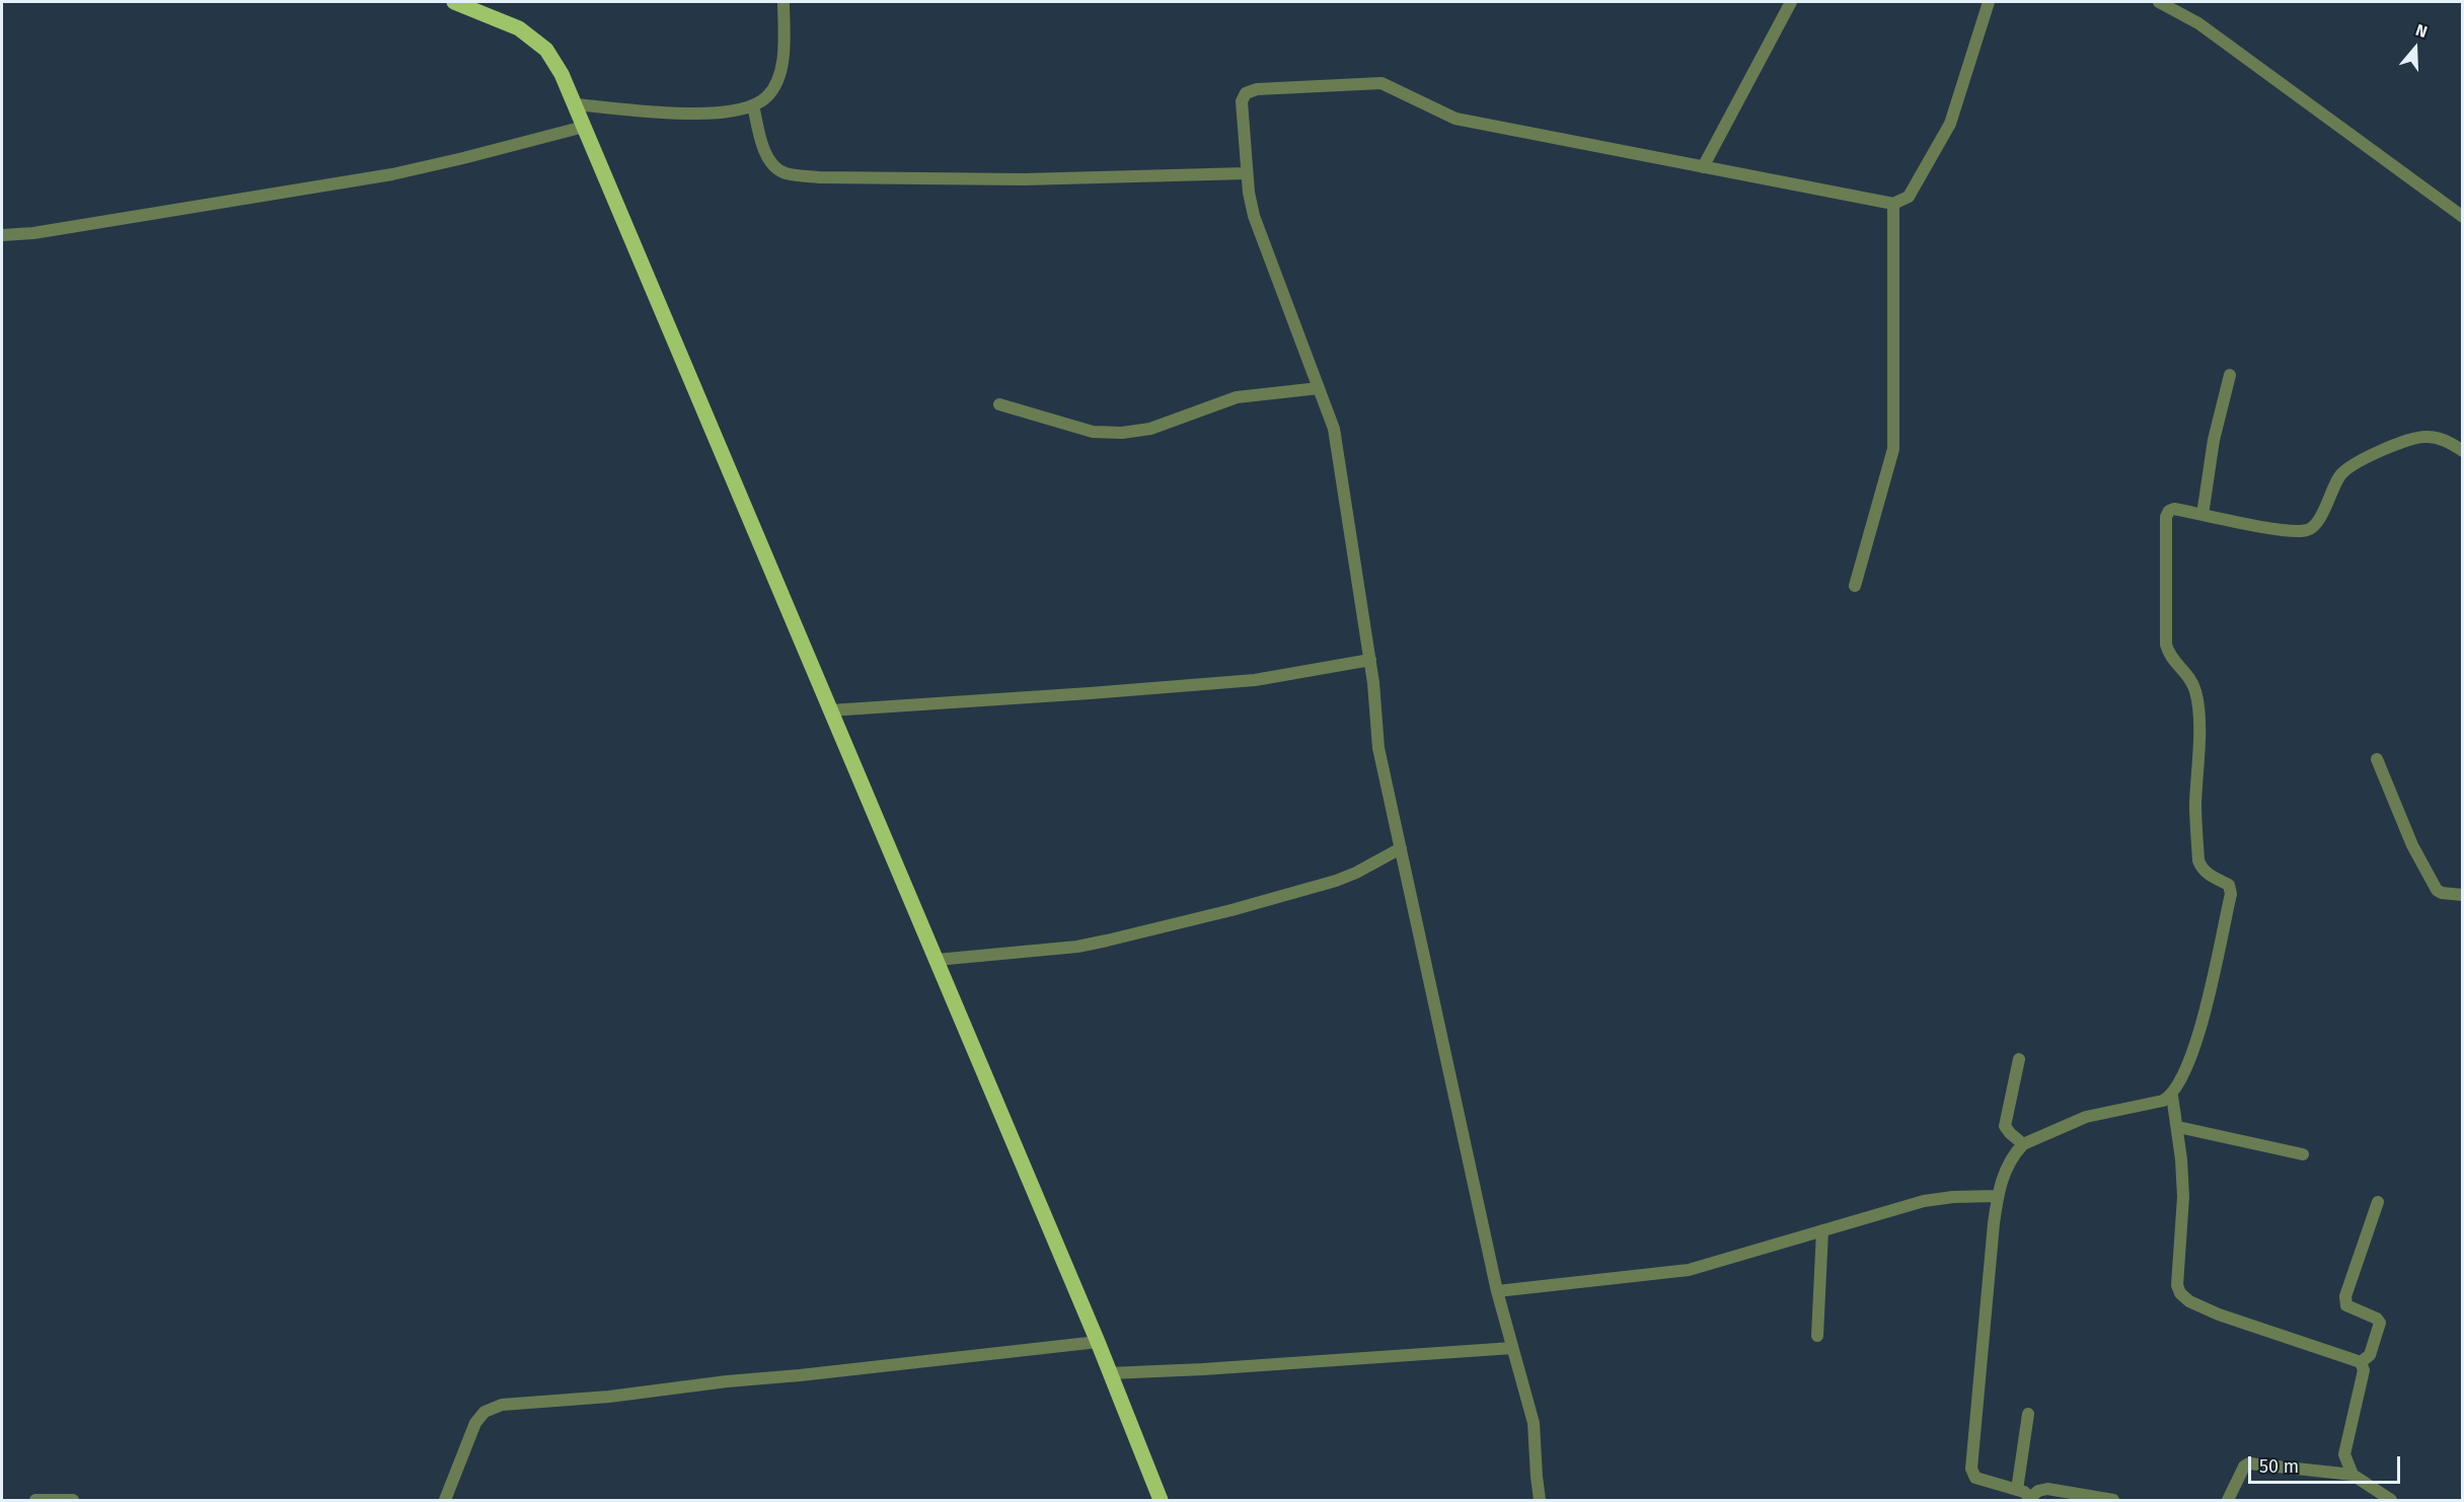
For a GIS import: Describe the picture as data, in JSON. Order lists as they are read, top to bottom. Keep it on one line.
{"scale_bar":"50 m","north":"top"}
